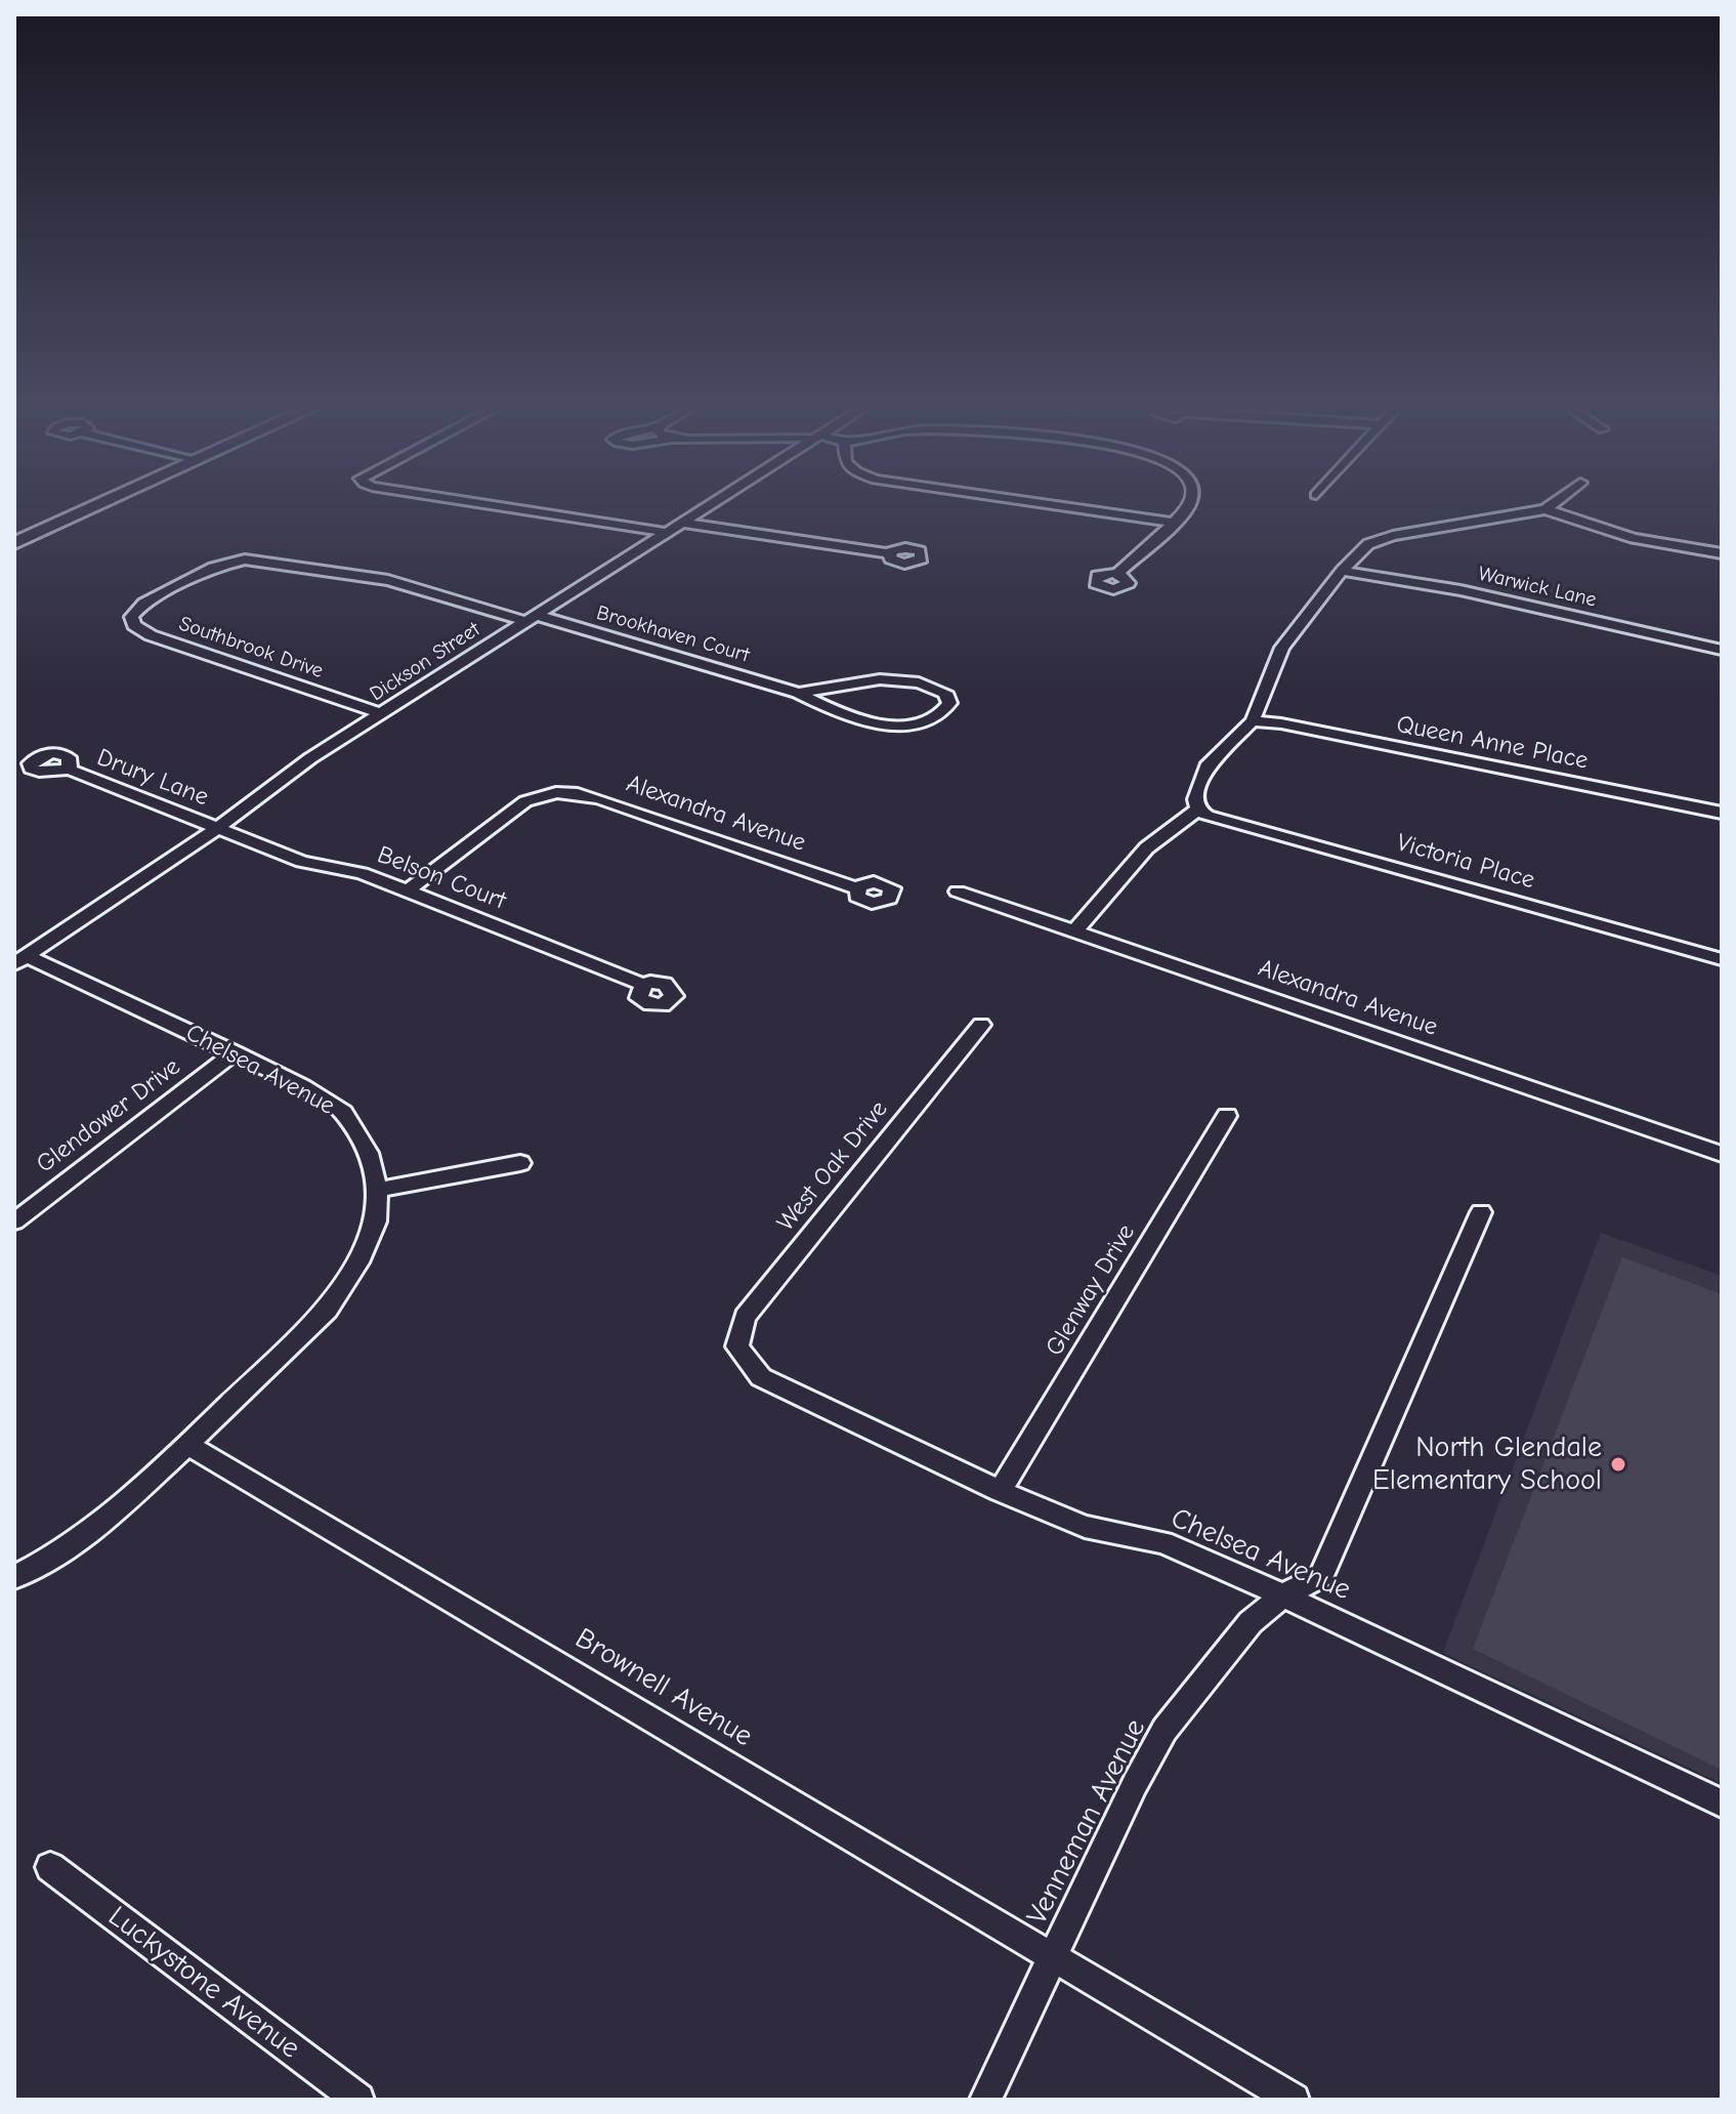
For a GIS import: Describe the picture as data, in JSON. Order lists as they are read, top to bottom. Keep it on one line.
{"streets":{"street":["Warwick Lane","Brookhaven Court","Southbrook Drive","Dickson Street","Queen Anne Place","Drury Lane","Alexandra Avenue","Victoria Place","Belson Court","Chelsea Avenue","Glendower Drive","West Oak Drive","Glenway Drive","Brownell Avenue","Venneman Avenue","Luckystone Avenue"]},"crossings":[["Brookhaven Court","Southbrook Drive"],["Brookhaven Court","Dickson Street"],["Southbrook Drive","Dickson Street"],["Dickson Street","Drury Lane"],["Dickson Street","Belson Court"],["Dickson Street","Chelsea Avenue"],["Drury Lane","Belson Court"],["Alexandra Avenue","Belson Court"],["Chelsea Avenue","Glendower Drive"],["Chelsea Avenue","West Oak Drive"],["Chelsea Avenue","Glenway Drive"],["Chelsea Avenue","Brownell Avenue"],["Chelsea Avenue","Venneman Avenue"],["Brownell Avenue","Venneman Avenue"]],"places":["North Glendale Elementary School"]}
